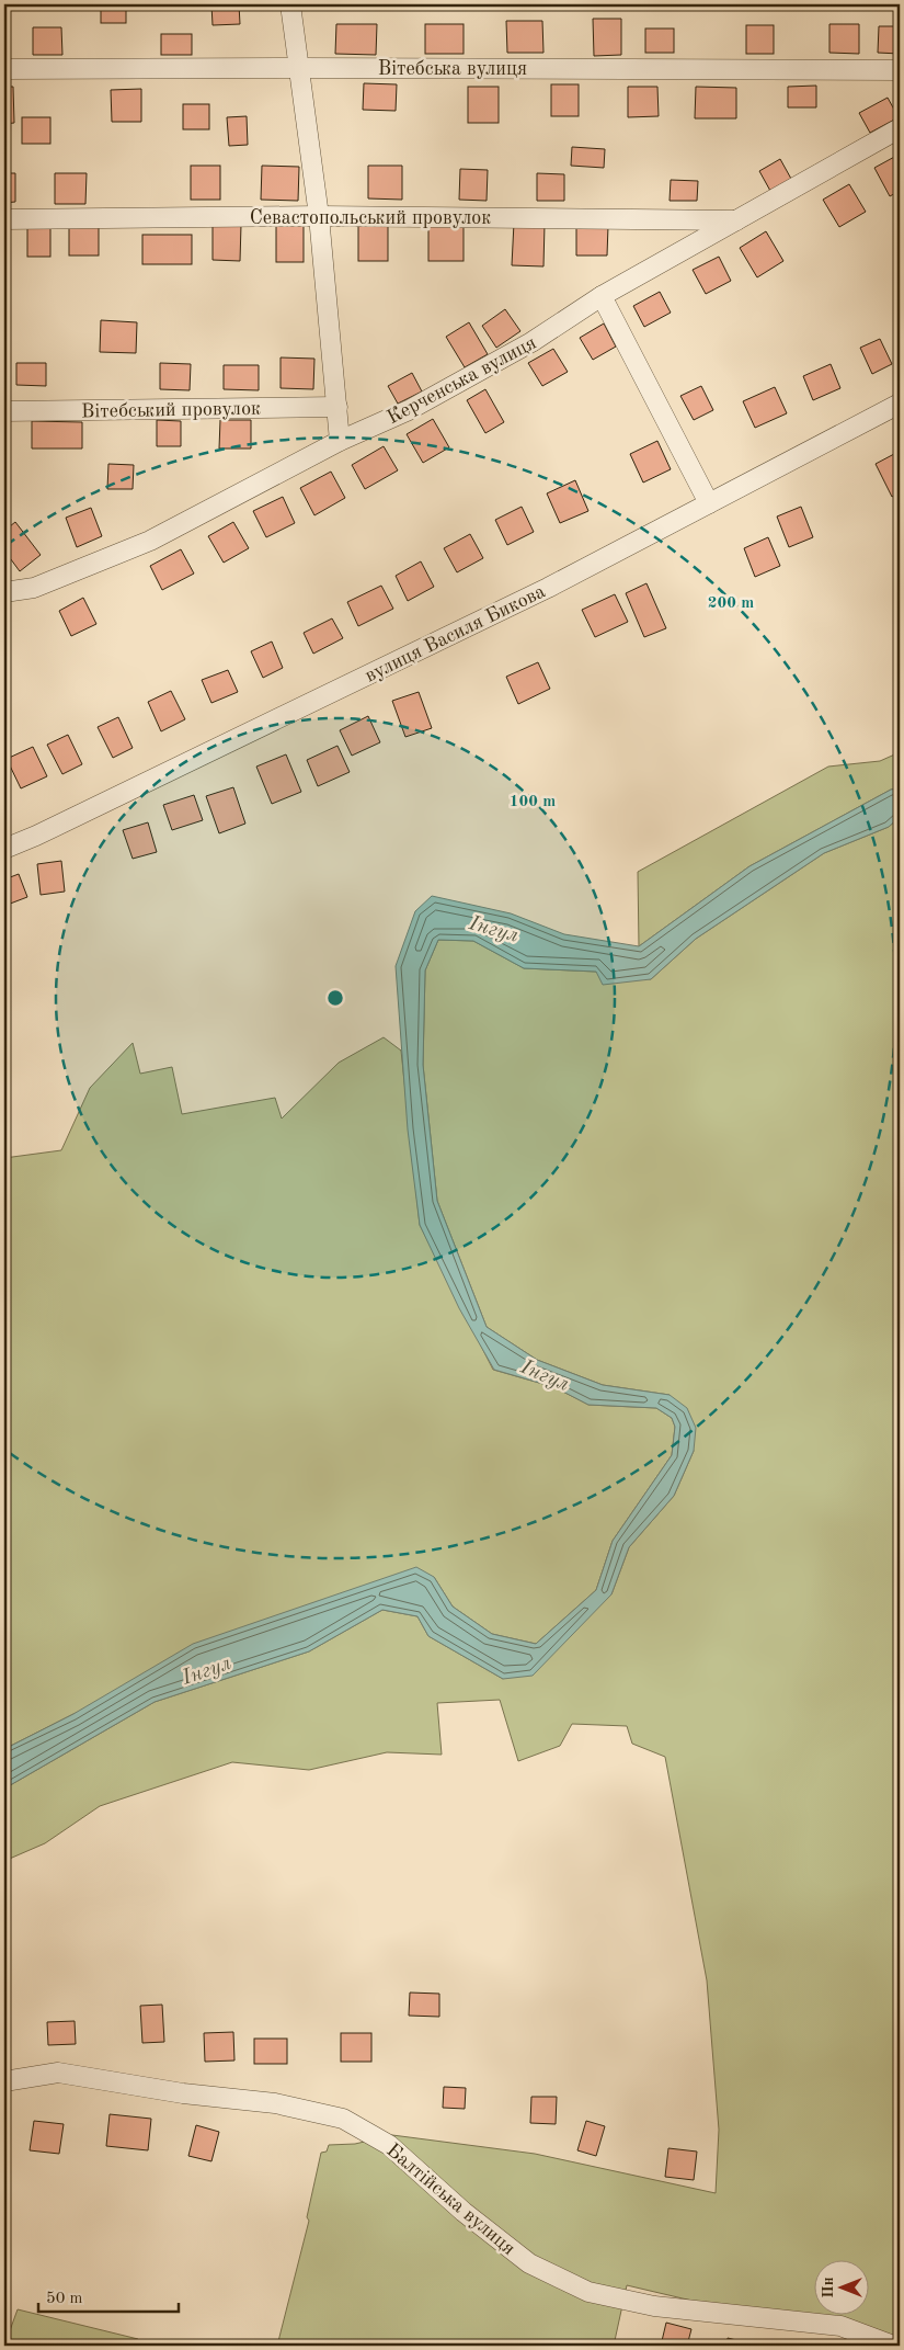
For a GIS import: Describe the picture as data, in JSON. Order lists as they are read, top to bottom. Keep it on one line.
{"streets":{"street":["Вітебська вулиця","Севастопольський провулок","Керченська вулиця","Вітебський провулок","вулиця Василя Бикова","Балтійська вулиця"]},"crossings":[["Севастопольський провулок","Керченська вулиця"]],"water":["Інгул"],"scale_bar":"50 m","north":"left","rings":["200 m","100 m"]}
